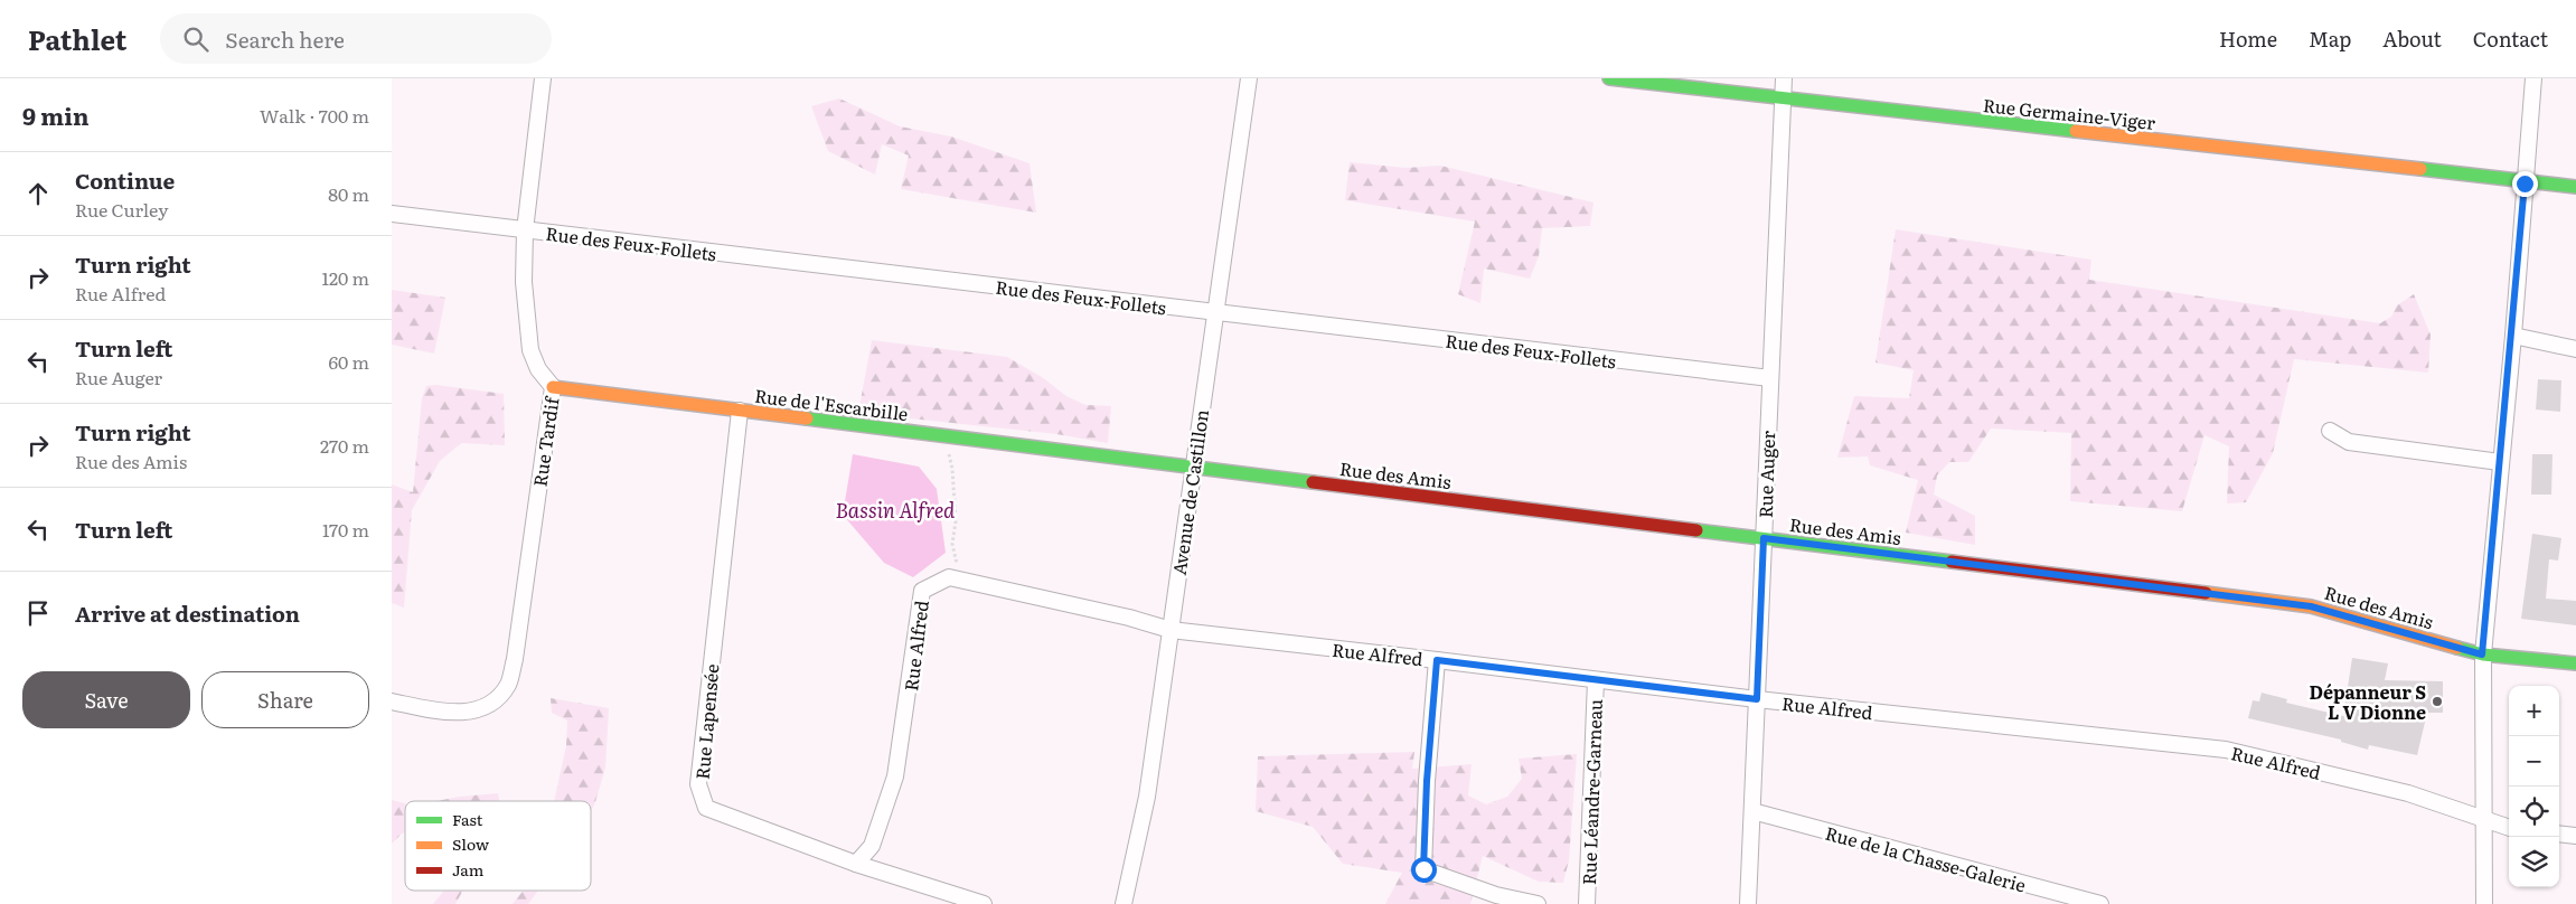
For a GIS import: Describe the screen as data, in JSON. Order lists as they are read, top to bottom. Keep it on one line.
{"streets":{"street":["Rue Germaine-Viger","Rue des Feux-Follets","Rue de l'Escarbille","Rue Tardif","Rue des Amis","Rue Auger","Avenue de Castillon","Rue Alfred","Rue Lapensée","Rue Léandre-Garneau","Rue de la Chasse-Galerie"]},"crossings":[["Rue Germaine-Viger","Rue Auger"],["Rue des Feux-Follets","Rue Tardif"],["Rue des Feux-Follets","Rue Auger"],["Rue des Feux-Follets","Avenue de Castillon"],["Rue de l'Escarbille","Rue Tardif"],["Rue de l'Escarbille","Rue des Amis"],["Rue de l'Escarbille","Rue Lapensée"],["Rue des Amis","Rue Auger"],["Rue des Amis","Avenue de Castillon"],["Rue Auger","Rue Alfred"],["Rue Auger","Rue de la Chasse-Galerie"],["Avenue de Castillon","Rue Alfred"],["Rue Alfred","Rue Lapensée"],["Rue Alfred","Rue Léandre-Garneau"]],"water":["Bassin Alfred"],"places":["Dépanneur S L V Dionne"],"legend":["Fast","Slow","Jam"],"page":{"header":"Pathlet","search":"Search here","nav":["Home","Map","About","Contact"],"heading":["9 min","Walk · 700 m"],"list":[["Continue","Rue Curley","80 m"],["Turn right","Rue Alfred","120 m"],["Turn left","Rue Auger","60 m"],["Turn right","Rue des Amis","270 m"],["Turn left","170 m"],"Arrive at destination"],"buttons":["Save","Share"],"map_buttons":["+","−"]}}
